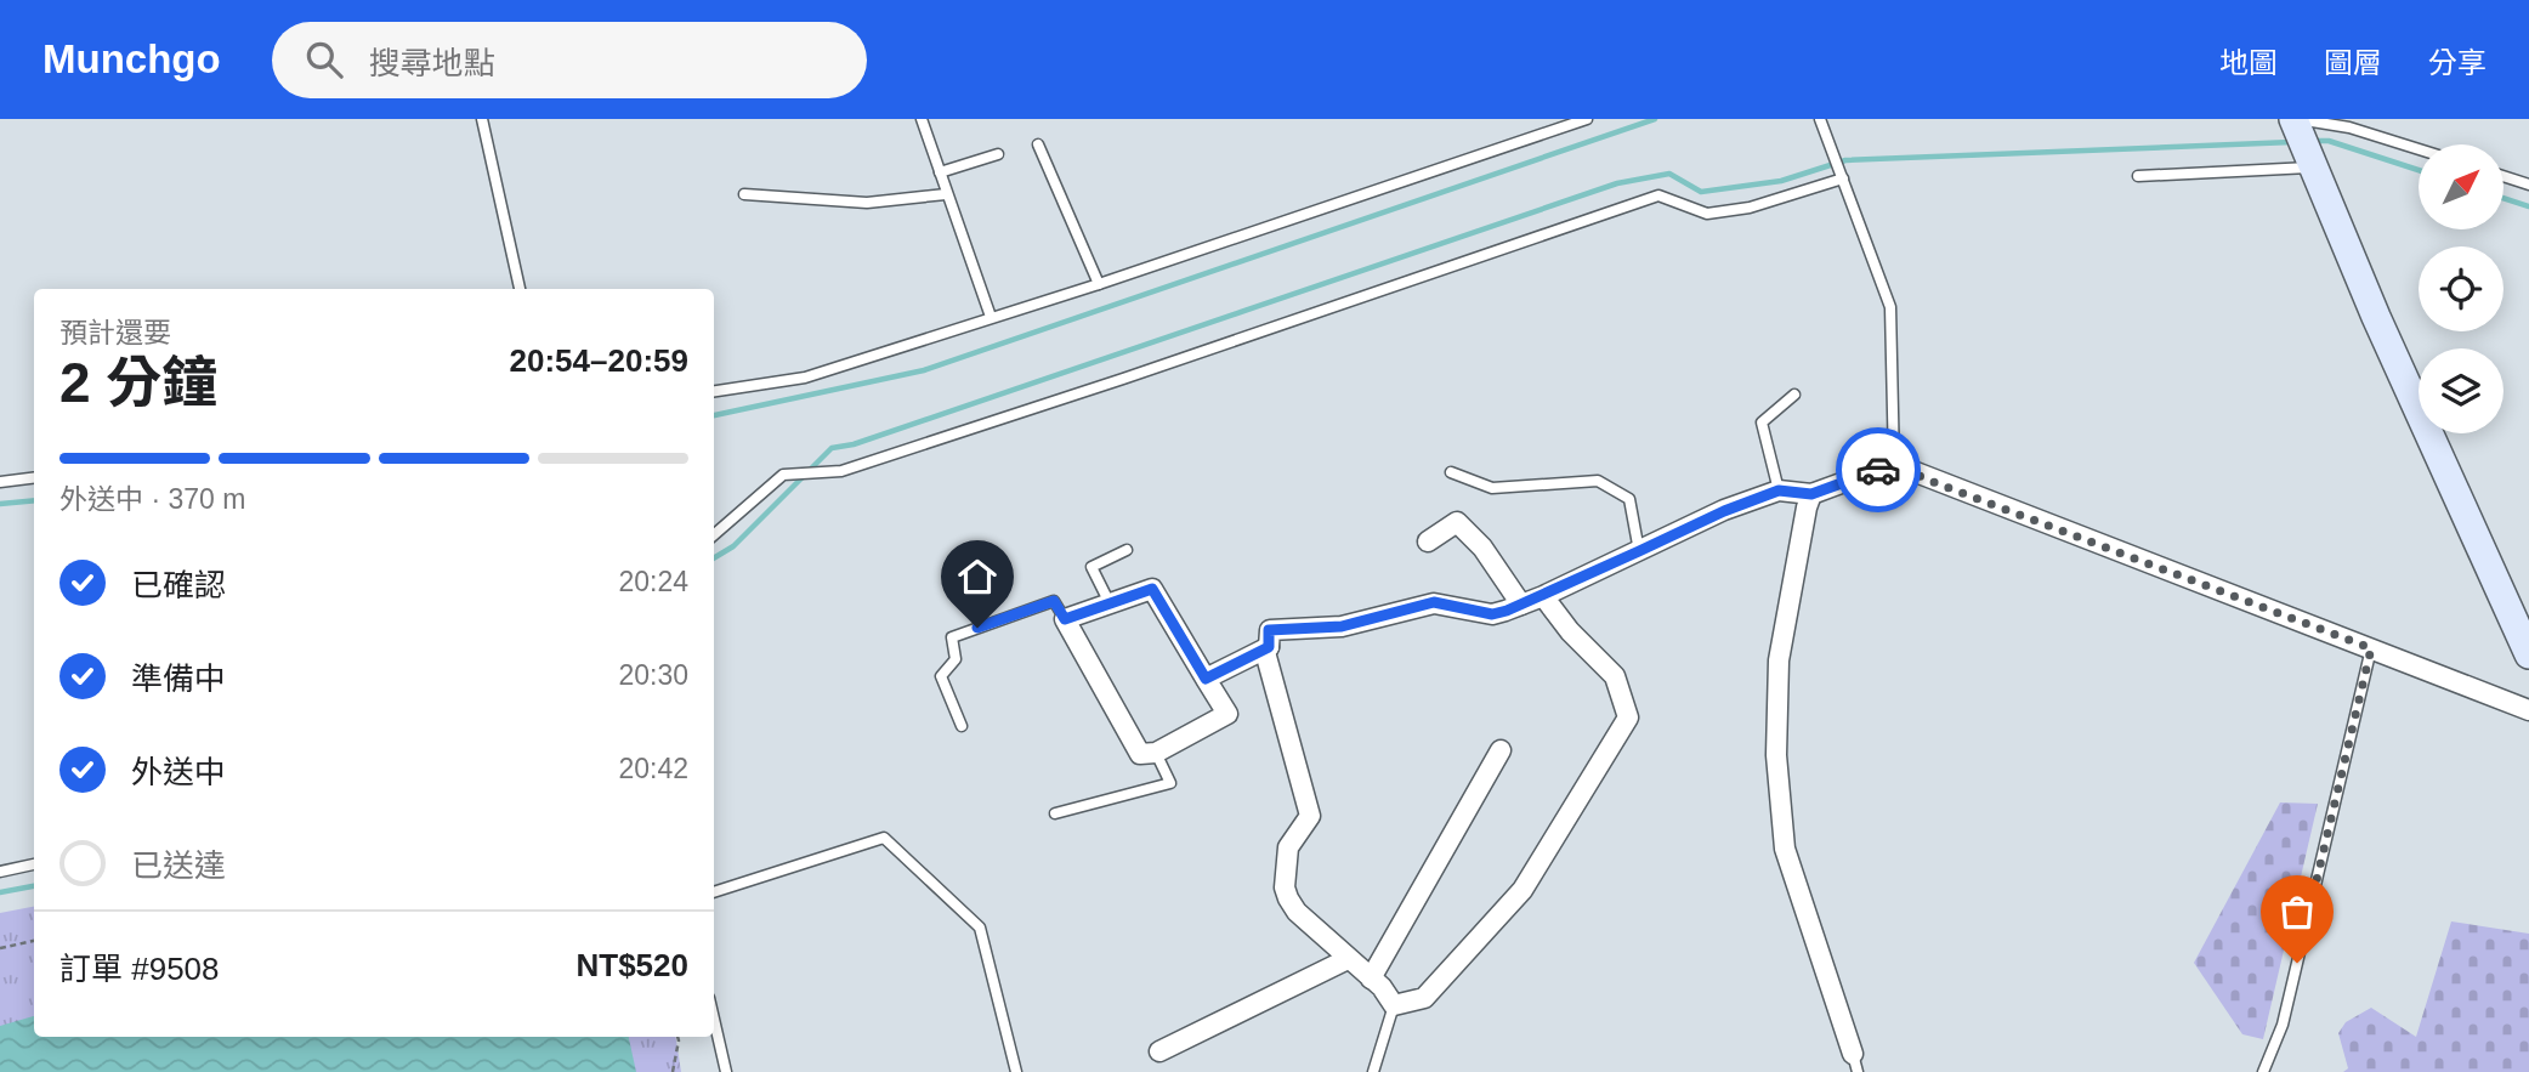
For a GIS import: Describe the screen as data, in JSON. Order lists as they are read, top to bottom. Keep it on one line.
{"north":"top right","page":{"header":"Munchgo","search":"搜尋地點","nav":["地圖","圖層","分享"],"heading":["2 分鐘","預計還要","20:54–20:59"],"panel":["訂單 #9508","NT$520"],"bar":"外送中 · 370 m","list":[["已確認","20:24"],["準備中","20:30"],["外送中","20:42"],"已送達"]}}
